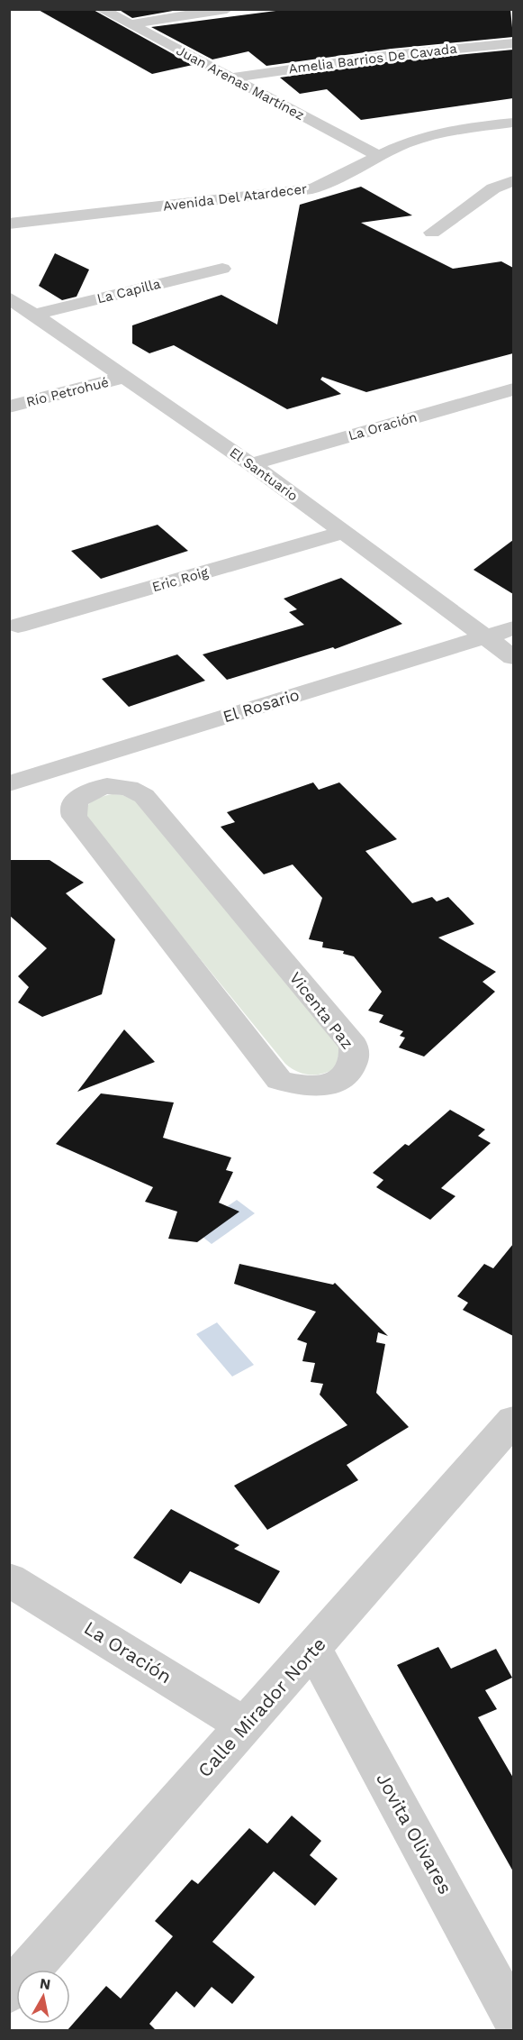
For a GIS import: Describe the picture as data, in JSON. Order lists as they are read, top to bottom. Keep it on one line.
{"streets":{"street":["Amelia Barrios De Cavada","Juan Arenas Martínez","Avenida Del Atardecer","La Capilla","Río Petrohué","La Oración","El Santuario","Eric Roig","El Rosario","Vicenta Paz","Calle Mirador Norte","Jovita Olivares"]},"crossings":[["Amelia Barrios De Cavada","Juan Arenas Martínez"],["Juan Arenas Martínez","Avenida Del Atardecer"],["La Capilla","El Santuario"],["Río Petrohué","El Santuario"],["La Oración","El Santuario"],["La Oración","Calle Mirador Norte"],["El Santuario","Eric Roig"],["El Santuario","El Rosario"],["Calle Mirador Norte","Jovita Olivares"]],"north":"top"}
